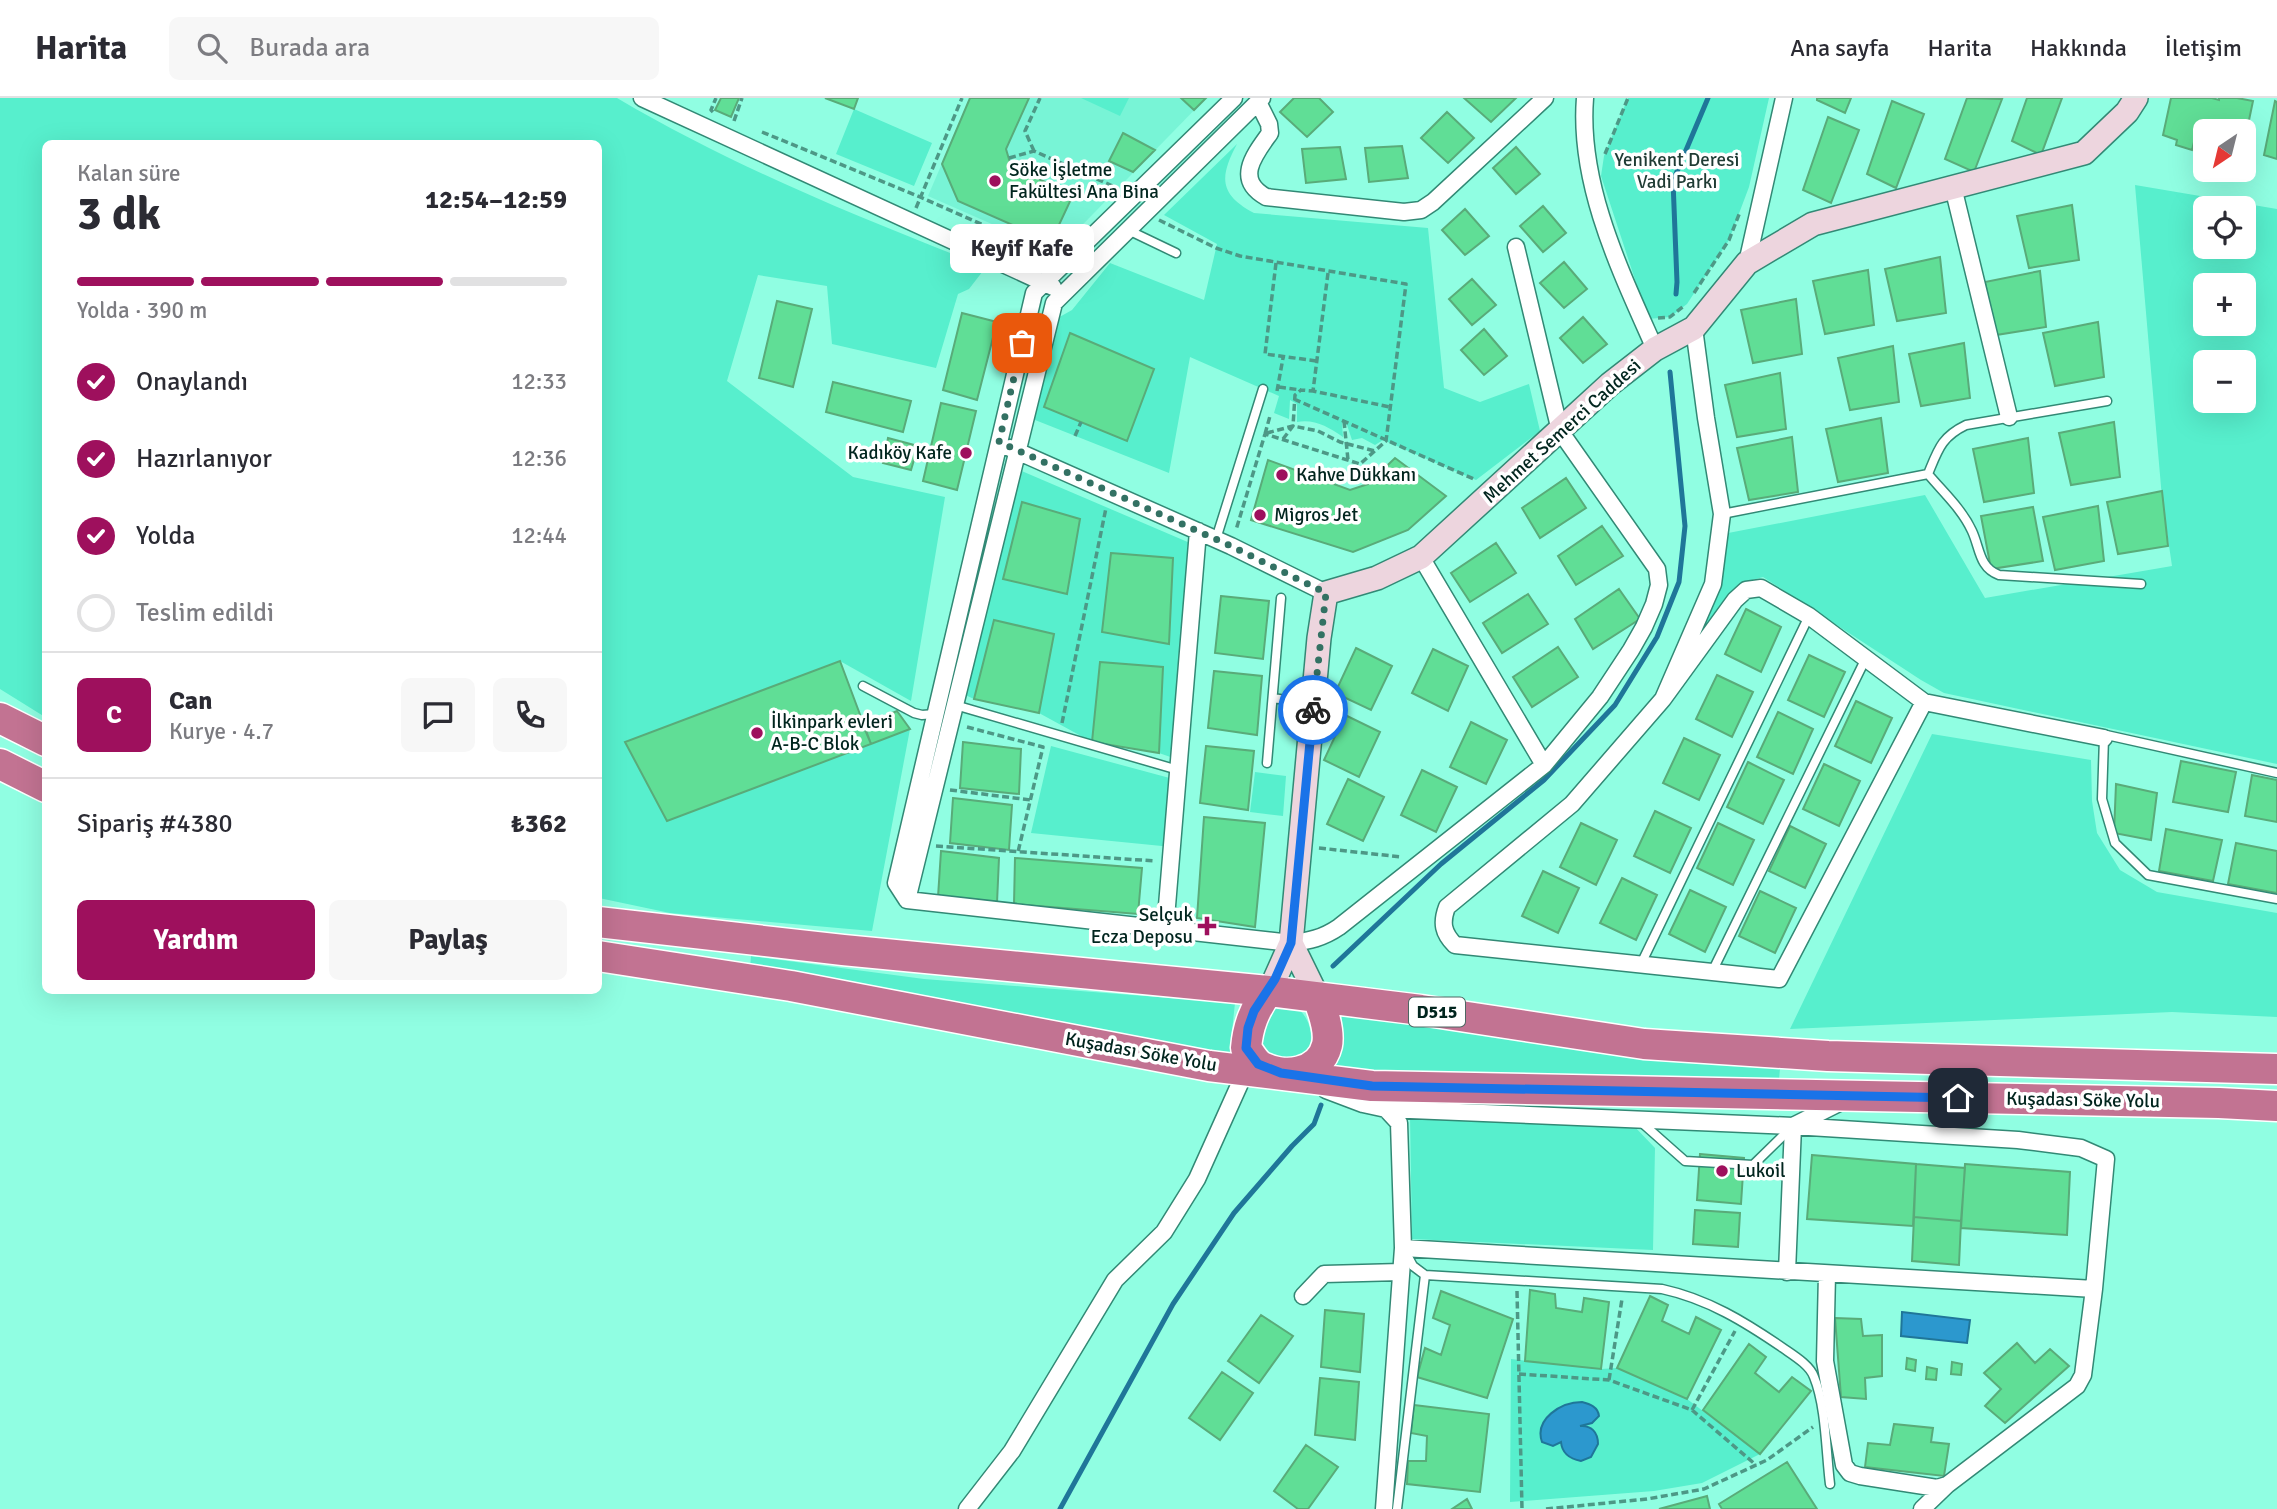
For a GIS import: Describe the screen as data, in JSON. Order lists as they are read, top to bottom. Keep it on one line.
{"streets":{"highway":["D515","Kuşadası Söke Yolu"],"street":["Mehmet Semerci Caddesi"]},"parks":["Yenikent Deresi Vadi Parkı"],"places":{"other":["Söke İşletme Fakültesi Ana Bina","Keyif Kafe","Kadıköy Kafe","Kahve Dükkanı","Migros Jet","İlkinpark evleri A-B-C Blok","Lukoil"],"health":["Selçuk Ecza Deposu"]},"north":"bottom left","page":{"header":"Harita","search":"Burada ara","nav":["Ana sayfa","Harita","Hakkında","İletişim"],"map_buttons":["+","−"],"heading":["3 dk","Kalan süre","12:54–12:59"],"panel":["Can","Kurye · 4.7","Sipariş #4380","₺362"],"bubble":"Keyif Kafe","bar":"Yolda · 390 m","list":[["Onaylandı","12:33"],["Hazırlanıyor","12:36"],["Yolda","12:44"],"Teslim edildi"],"round":"C","buttons":["Yardım","Paylaş"]}}
